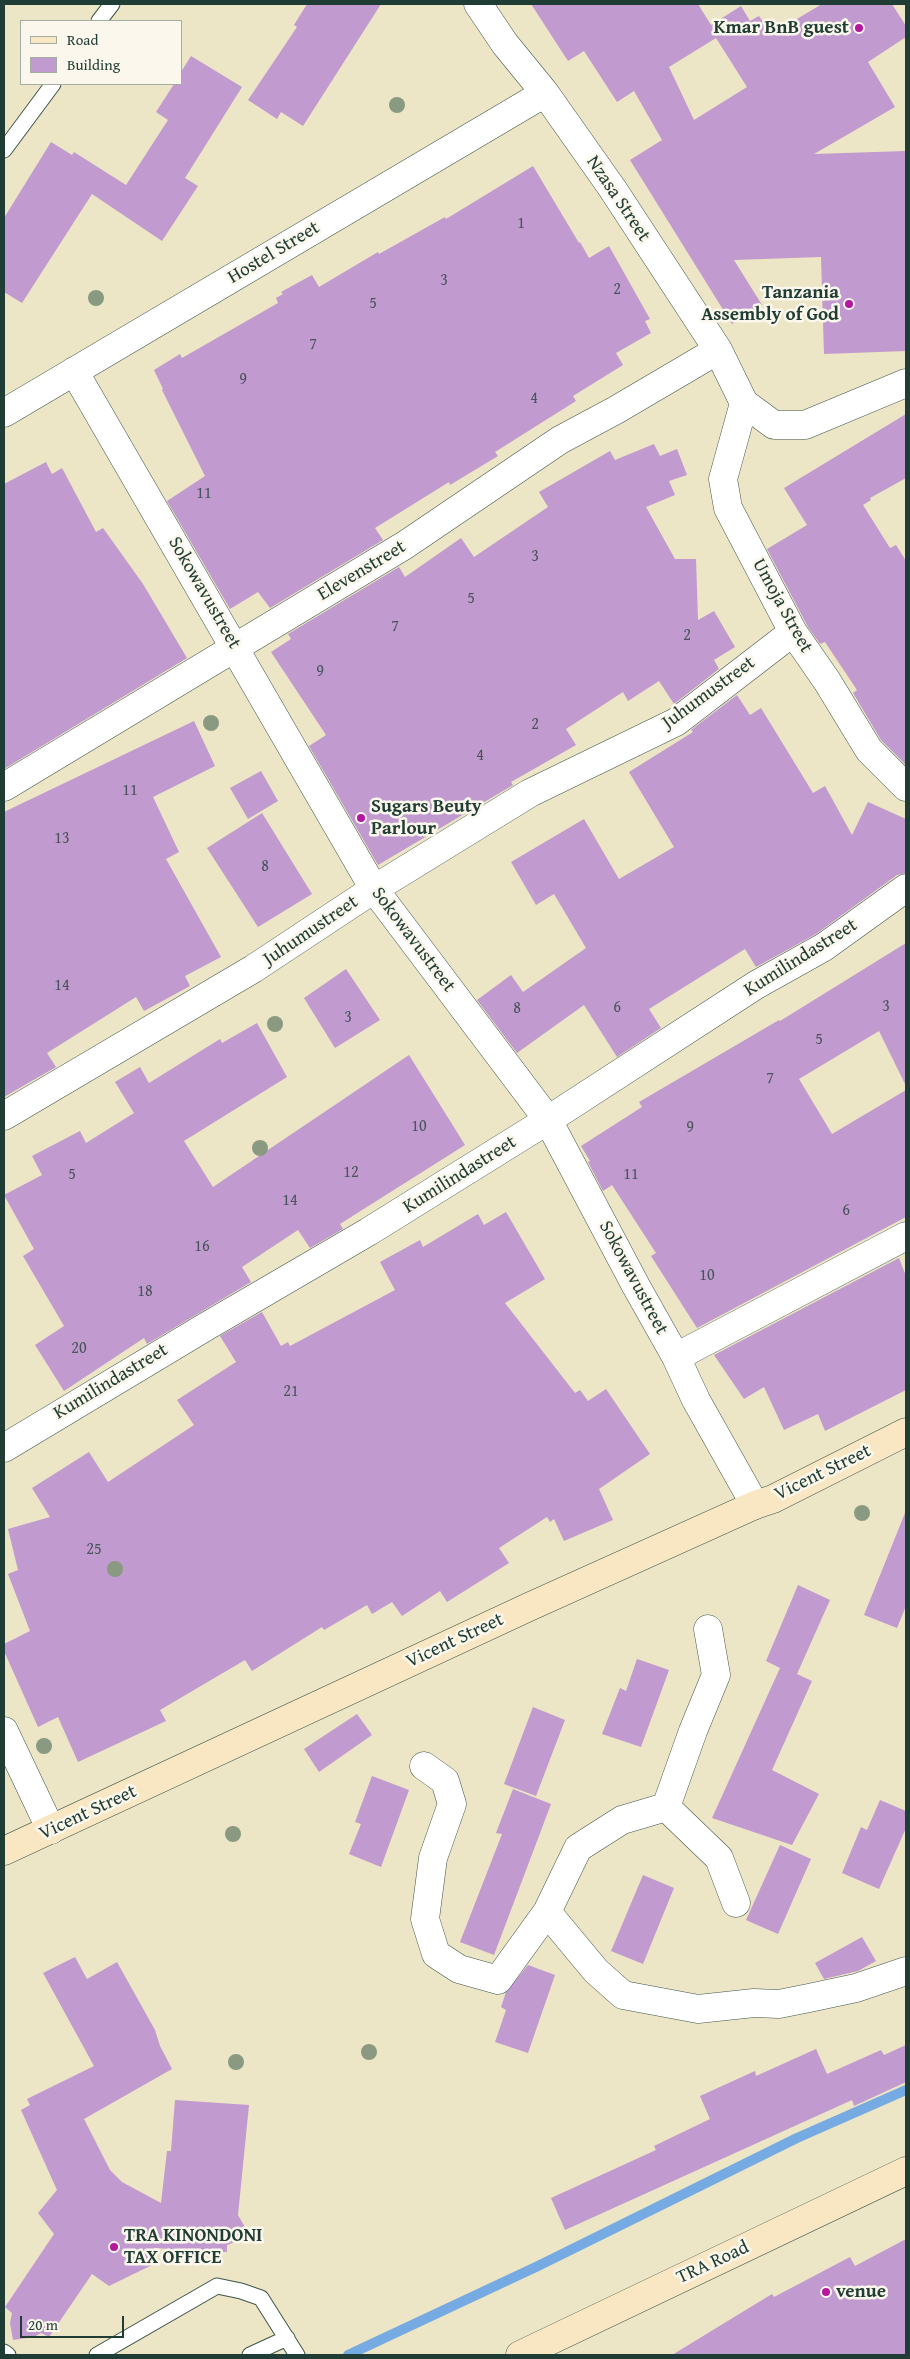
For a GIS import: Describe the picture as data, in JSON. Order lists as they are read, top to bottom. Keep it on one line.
{"streets":{"street":["Nzasa Street","Hostel Street","Elevenstreet","Sokowavustreet","Umoja Street","Juhumustreet","Kumilindastreet","Vicent Street","TRA Road"]},"crossings":[["Nzasa Street","Hostel Street"],["Nzasa Street","Elevenstreet"],["Nzasa Street","Umoja Street"],["Hostel Street","Sokowavustreet"],["Elevenstreet","Sokowavustreet"],["Sokowavustreet","Juhumustreet"],["Sokowavustreet","Kumilindastreet"],["Sokowavustreet","Vicent Street"],["Umoja Street","Juhumustreet"]],"places":["Kmar BnB guest","Tanzania Assembly of God","Sugars Beuty Parlour","TRA KINONDONI TAX OFFICE","venue"],"house_numbers":["1","3","2","5","7","9","4","11","3","5","7","2","9","2","4","11","13","8","14","3","6","8","3","5","7","10","9","12","5","11","14","6","16","10","18","20","21","25"],"legend":["Road","Building"],"scale_bar":"20 m"}
